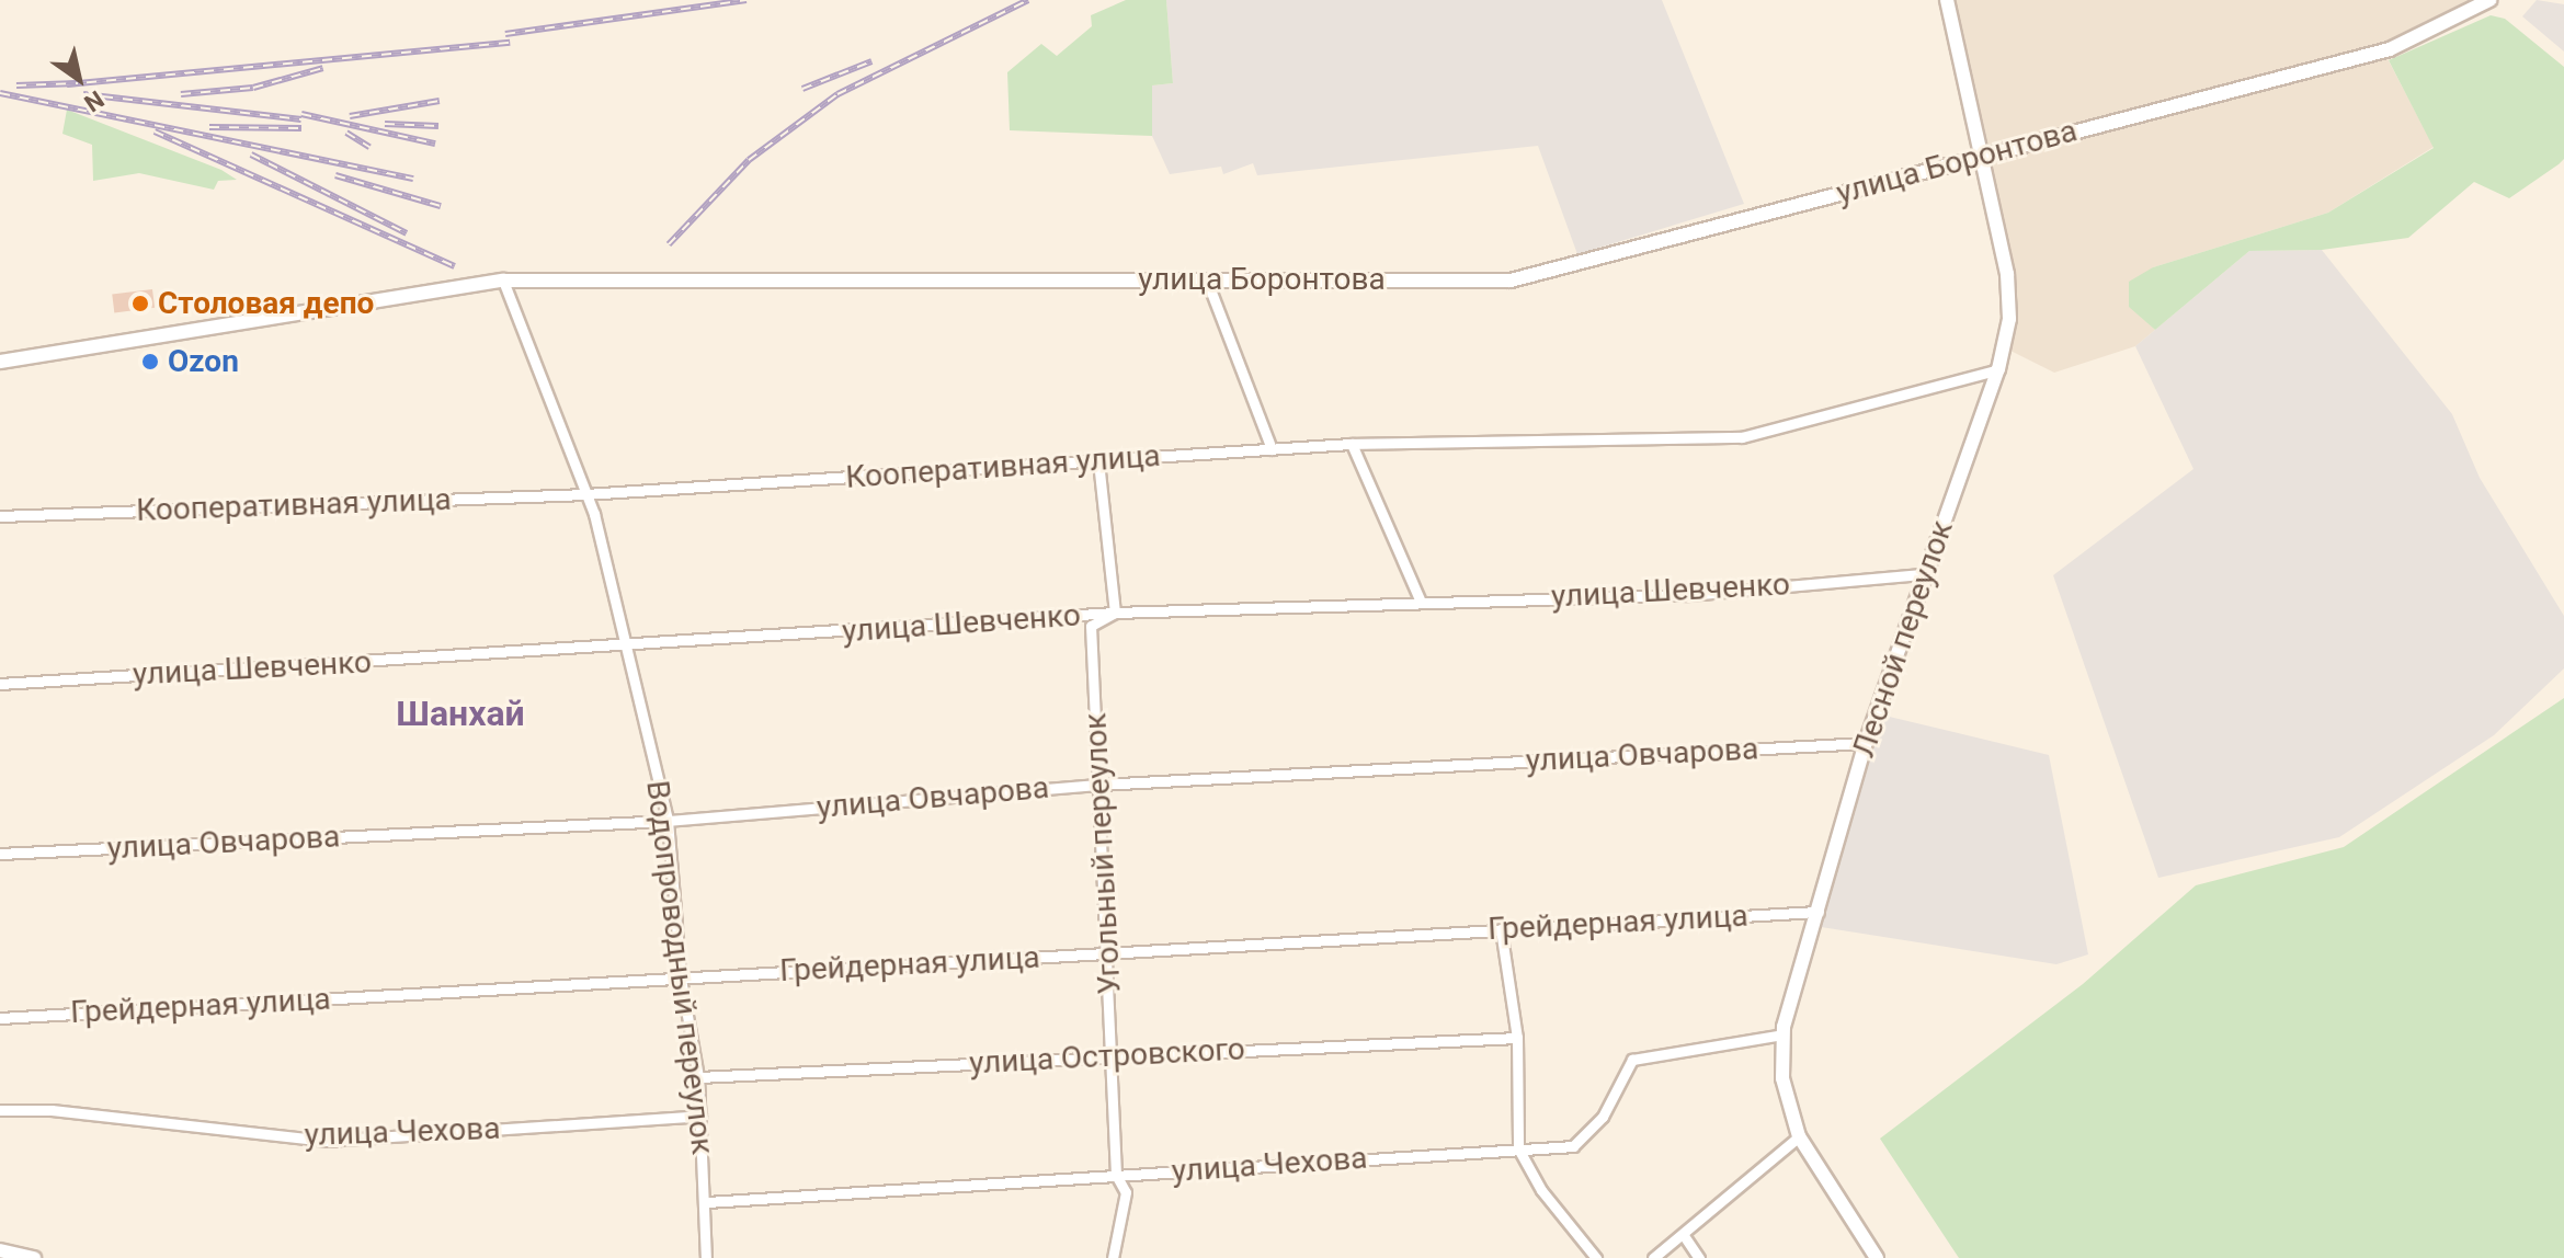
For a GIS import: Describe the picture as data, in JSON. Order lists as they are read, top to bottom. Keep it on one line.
{"streets":{"street":["улица Боронтова","Кооперативная улица","улица Шевченко","Лесной переулок","улица Овчарова","Угольный переулок","Грейдерная улица","Водопроводный переулок","улица Островского","улица Чехова"]},"crossings":[["улица Боронтова","Лесной переулок"],["улица Боронтова","Водопроводный переулок"],["Кооперативная улица","Лесной переулок"],["Кооперативная улица","Водопроводный переулок"],["улица Шевченко","Лесной переулок"],["улица Шевченко","Угольный переулок"],["улица Шевченко","Водопроводный переулок"],["Лесной переулок","улица Овчарова"],["Лесной переулок","Грейдерная улица"],["Лесной переулок","улица Чехова"],["улица Овчарова","Угольный переулок"],["улица Овчарова","Водопроводный переулок"],["Угольный переулок","Грейдерная улица"],["Угольный переулок","улица Островского"],["Угольный переулок","улица Чехова"],["Грейдерная улица","Водопроводный переулок"],["Водопроводный переулок","улица Островского"],["Водопроводный переулок","улица Чехова"]],"districts":["Шанхай"],"places":["Столовая депо","Ozon"],"north":"bottom right"}
